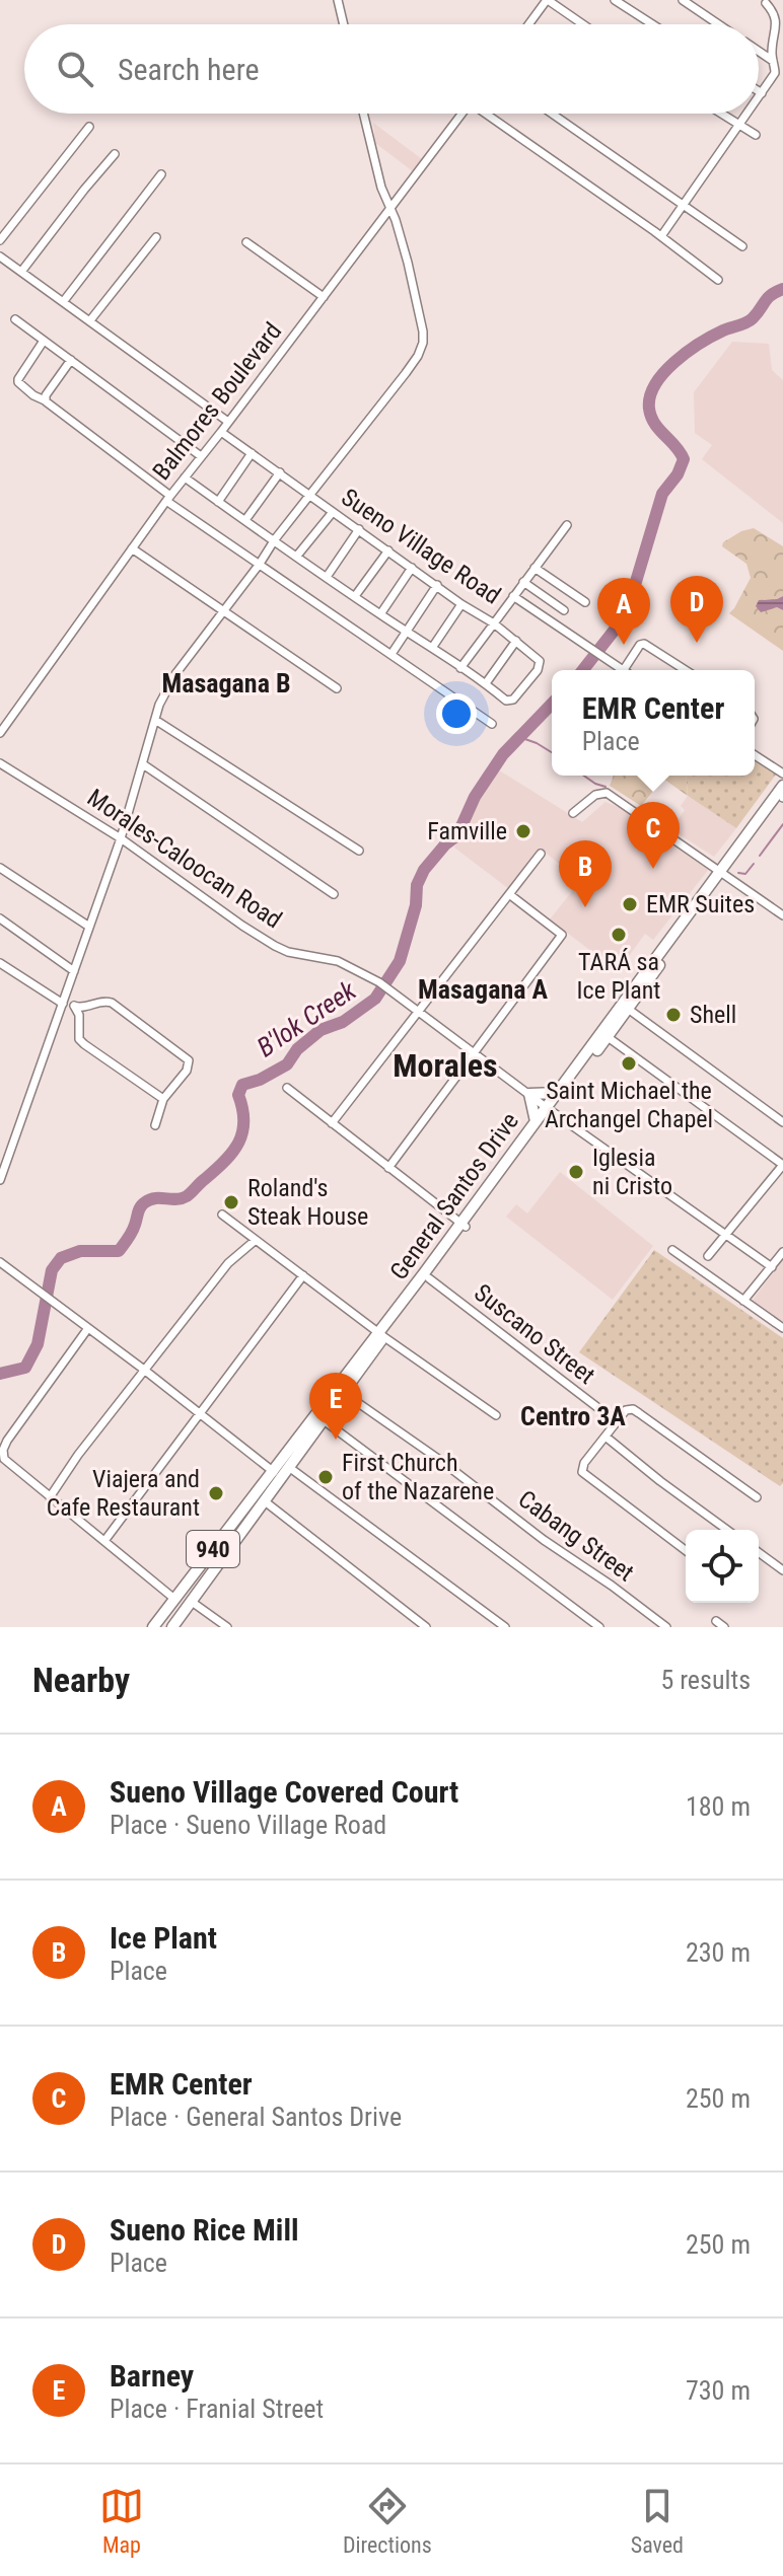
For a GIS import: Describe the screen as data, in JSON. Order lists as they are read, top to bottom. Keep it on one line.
{"streets":{"highway":["General Santos Drive","940"],"street":["Balmores Boulevard","Sueno Village Road","Morales-Caloocan Road","Suscano Street","Cabang Street"]},"crossings":[["Balmores Boulevard","Sueno Village Road"],["Morales-Caloocan Road","General Santos Drive"],["General Santos Drive","Suscano Street"],["General Santos Drive","Cabang Street"]],"districts":["Masagana B","Masagana A","Morales","Centro 3A"],"water":["B'lok Creek"],"places":["Famville","EMR Suites","TARÁ sa Ice Plant","Shell","Saint Michael the Archangel Chapel","Iglesia ni Cristo","Roland's Steak House","First Church of the Nazarene","Viajera and Cafe Restaurant"],"page":{"search":"Search here","pins":["D","A","C","B","E"],"popup":["EMR Center","Place"],"heading":["Nearby","5 results"],"list":[{"mark":"A","name":"Sueno Village Covered Court","note":"Place · Sueno Village Road","value":"180 m"},{"mark":"B","name":"Ice Plant","note":"Place","value":"230 m"},{"mark":"C","name":"EMR Center","note":"Place · General Santos Drive","value":"250 m"},{"mark":"D","name":"Sueno Rice Mill","note":"Place","value":"250 m"},{"mark":"E","name":"Barney","note":"Place · Franial Street","value":"730 m"}],"nav":["Map","Directions","Saved"]}}
